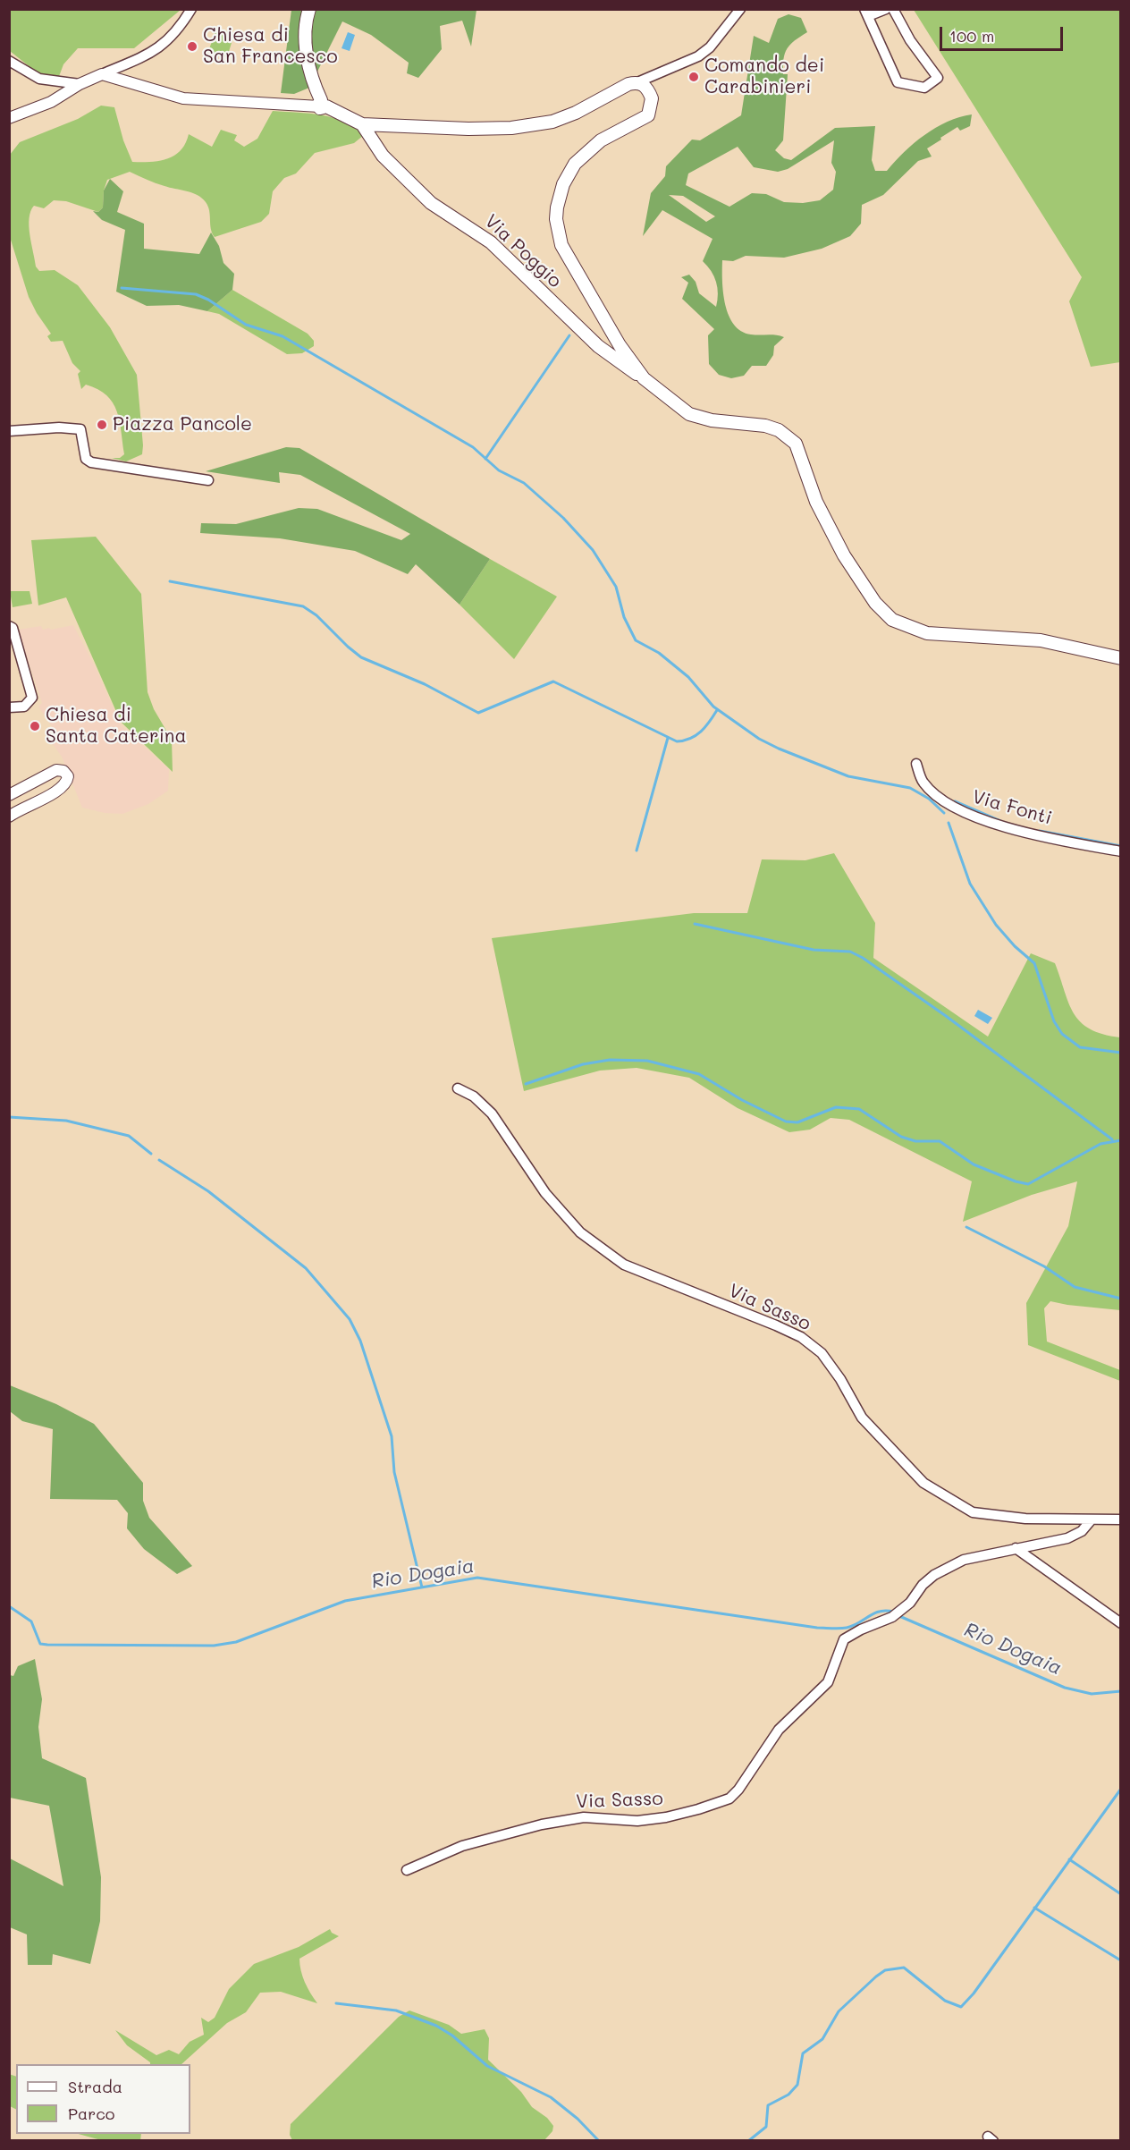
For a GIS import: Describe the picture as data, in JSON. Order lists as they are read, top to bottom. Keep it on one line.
{"streets":{"main road":["Via Poggio"],"street":["Via Fonti","Via Sasso"]},"water":["Rio Dogaia"],"places":["Chiesa di San Francesco","Comando dei Carabinieri","Piazza Pancole","Chiesa di Santa Caterina"],"legend":["Strada","Parco"],"scale_bar":"100 m"}
